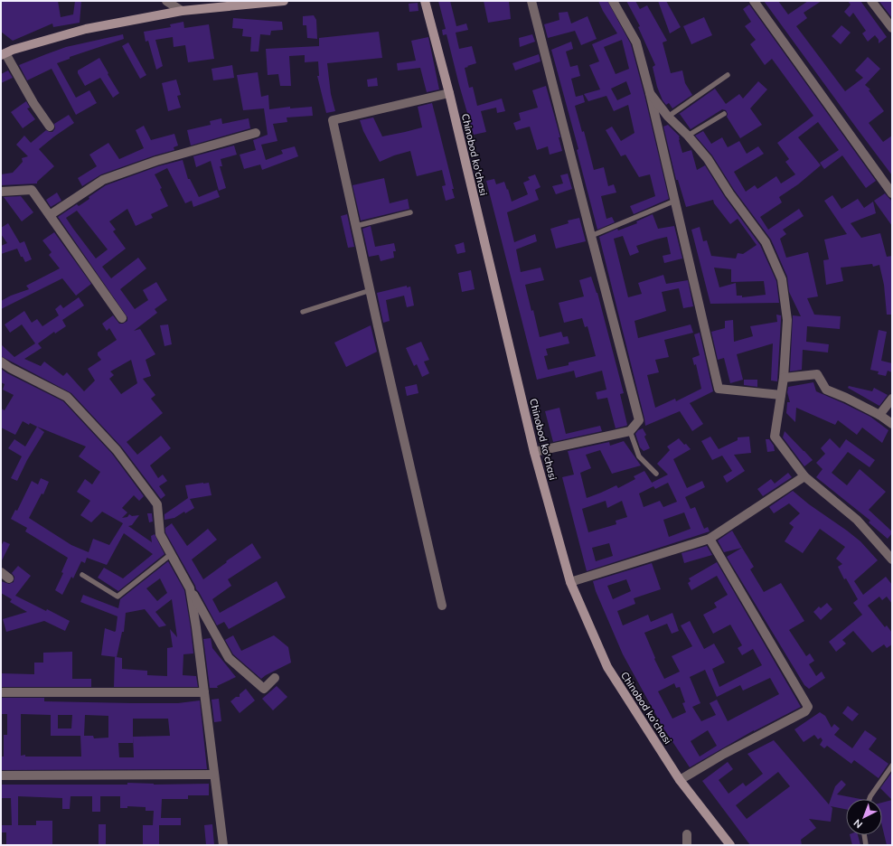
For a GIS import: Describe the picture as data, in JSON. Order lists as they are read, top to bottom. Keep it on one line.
{"streets":{"street":["Chinobod ko'chasi"]},"north":"bottom left"}
